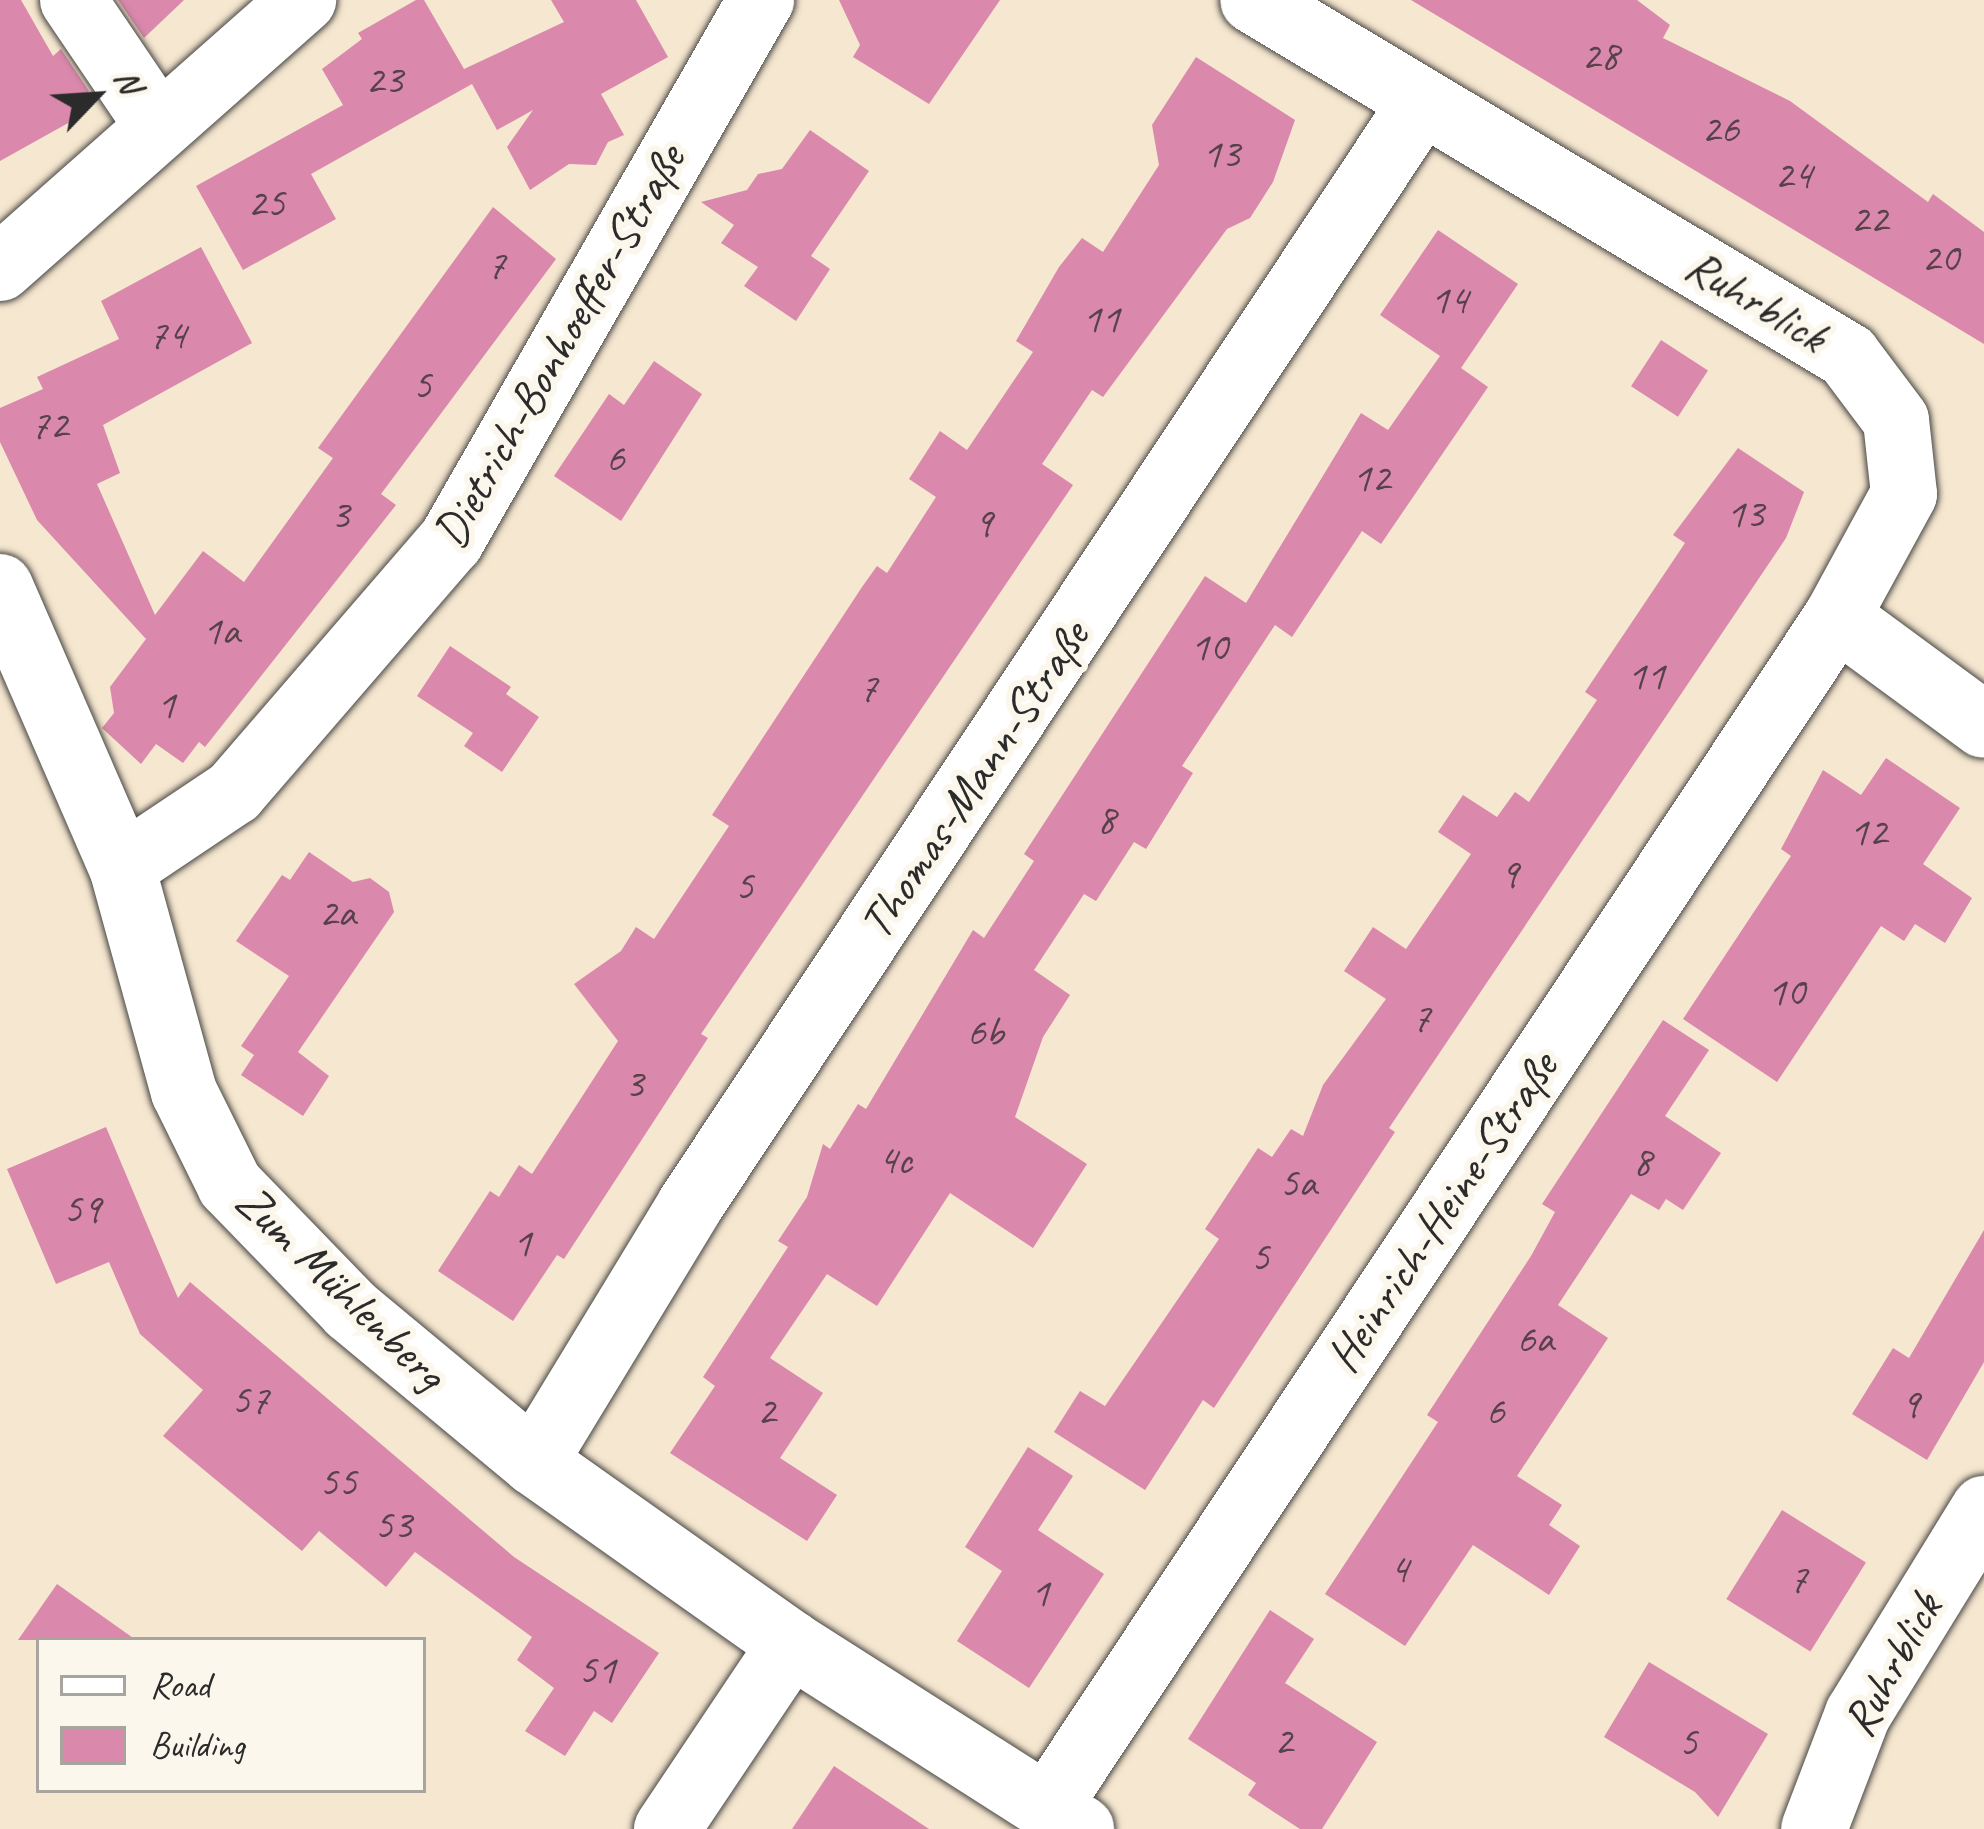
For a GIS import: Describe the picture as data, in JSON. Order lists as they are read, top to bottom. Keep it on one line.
{"streets":{"street":["Ruhrblick","Dietrich-Bonhoeffer-Straße","Thomas-Mann-Straße","Heinrich-Heine-Straße","Zum Mühlenberg"]},"crossings":[["Ruhrblick","Thomas-Mann-Straße"],["Ruhrblick","Heinrich-Heine-Straße"],["Dietrich-Bonhoeffer-Straße","Zum Mühlenberg"],["Thomas-Mann-Straße","Zum Mühlenberg"],["Heinrich-Heine-Straße","Zum Mühlenberg"]],"house_numbers":["28","23","26","13","24","25","22","20","7","14","11","74","5","72","6","12","13","3","9","1a","10","11","7","1","8","12","9","5","2a","10","7","6b","3","4c","8","5a","59","1","5","6a","57","9","2","6","55","53","4","7","1","51","2","5"],"legend":["Road","Building"],"north":"top right"}
